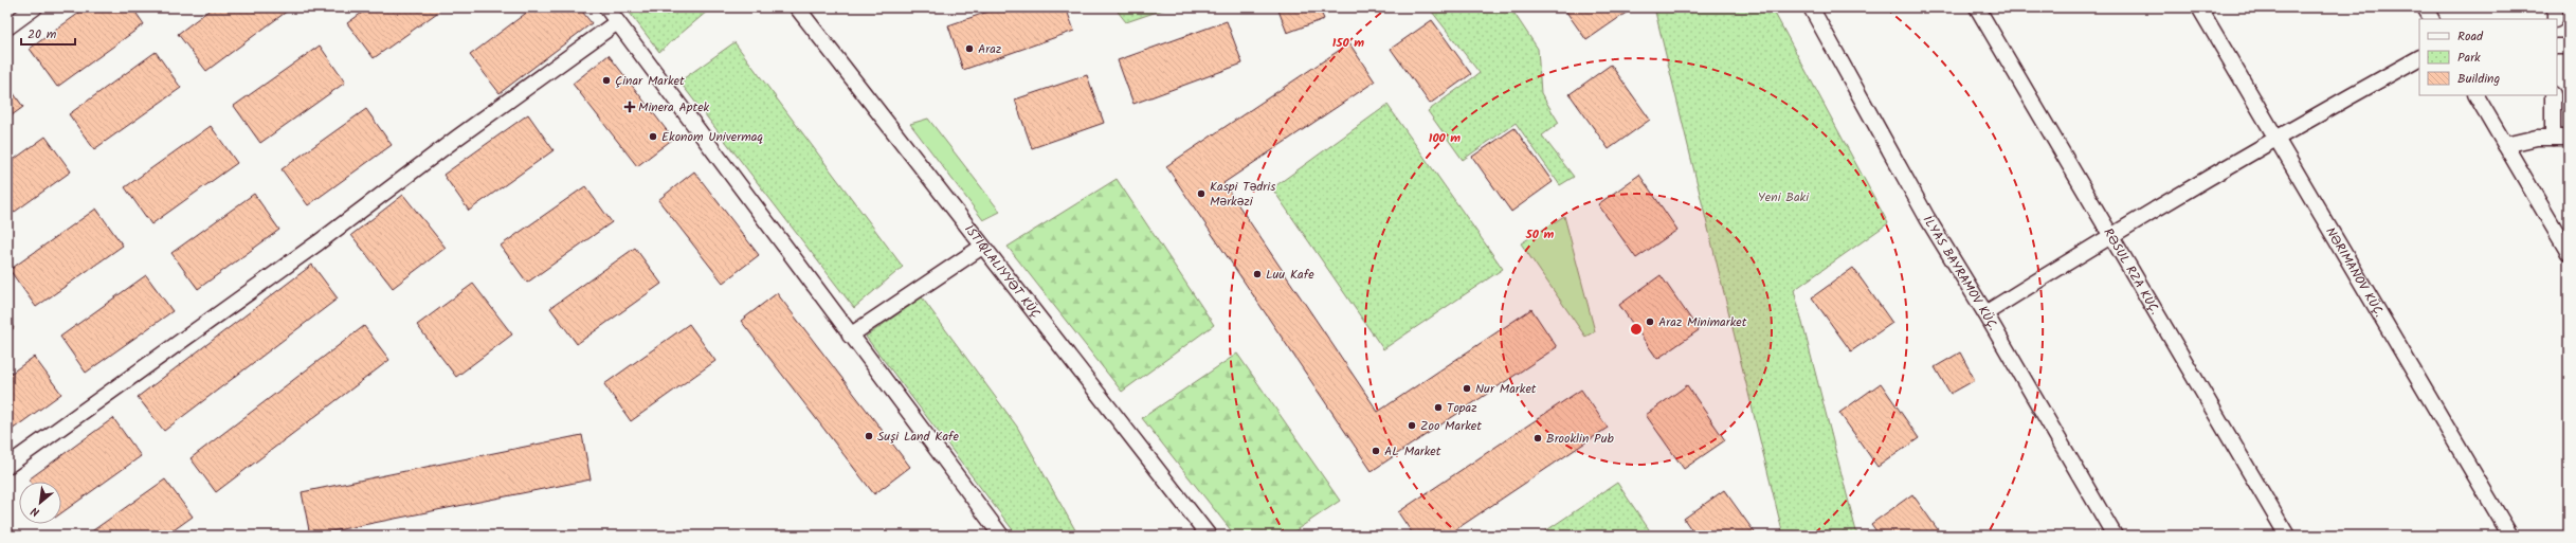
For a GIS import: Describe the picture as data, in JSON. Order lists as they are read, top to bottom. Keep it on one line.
{"streets":{"street":["İSTIQLALIYYƏT KÜÇ","RƏSUL RZA KÜÇ.","NƏRIMANOV KÜÇ.","İLYAS BAYRAMOV KÜÇ."]},"parks":["Yeni Baki"],"places":{"other":["Araz","Çinar Market","Ekonom Univermaq","Kaspi Tədris Mərkəzi","Luu Kafe","Araz Minimarket","Nur Market","Topaz","Zoo Market","Suşi Land Kafe","Brooklin Pub","AL Market"],"health":["Minera Aptek"]},"legend":["Road","Park","Building"],"scale_bar":"20 m","north":"bottom left","rings":["150 m","100 m","50 m"]}
